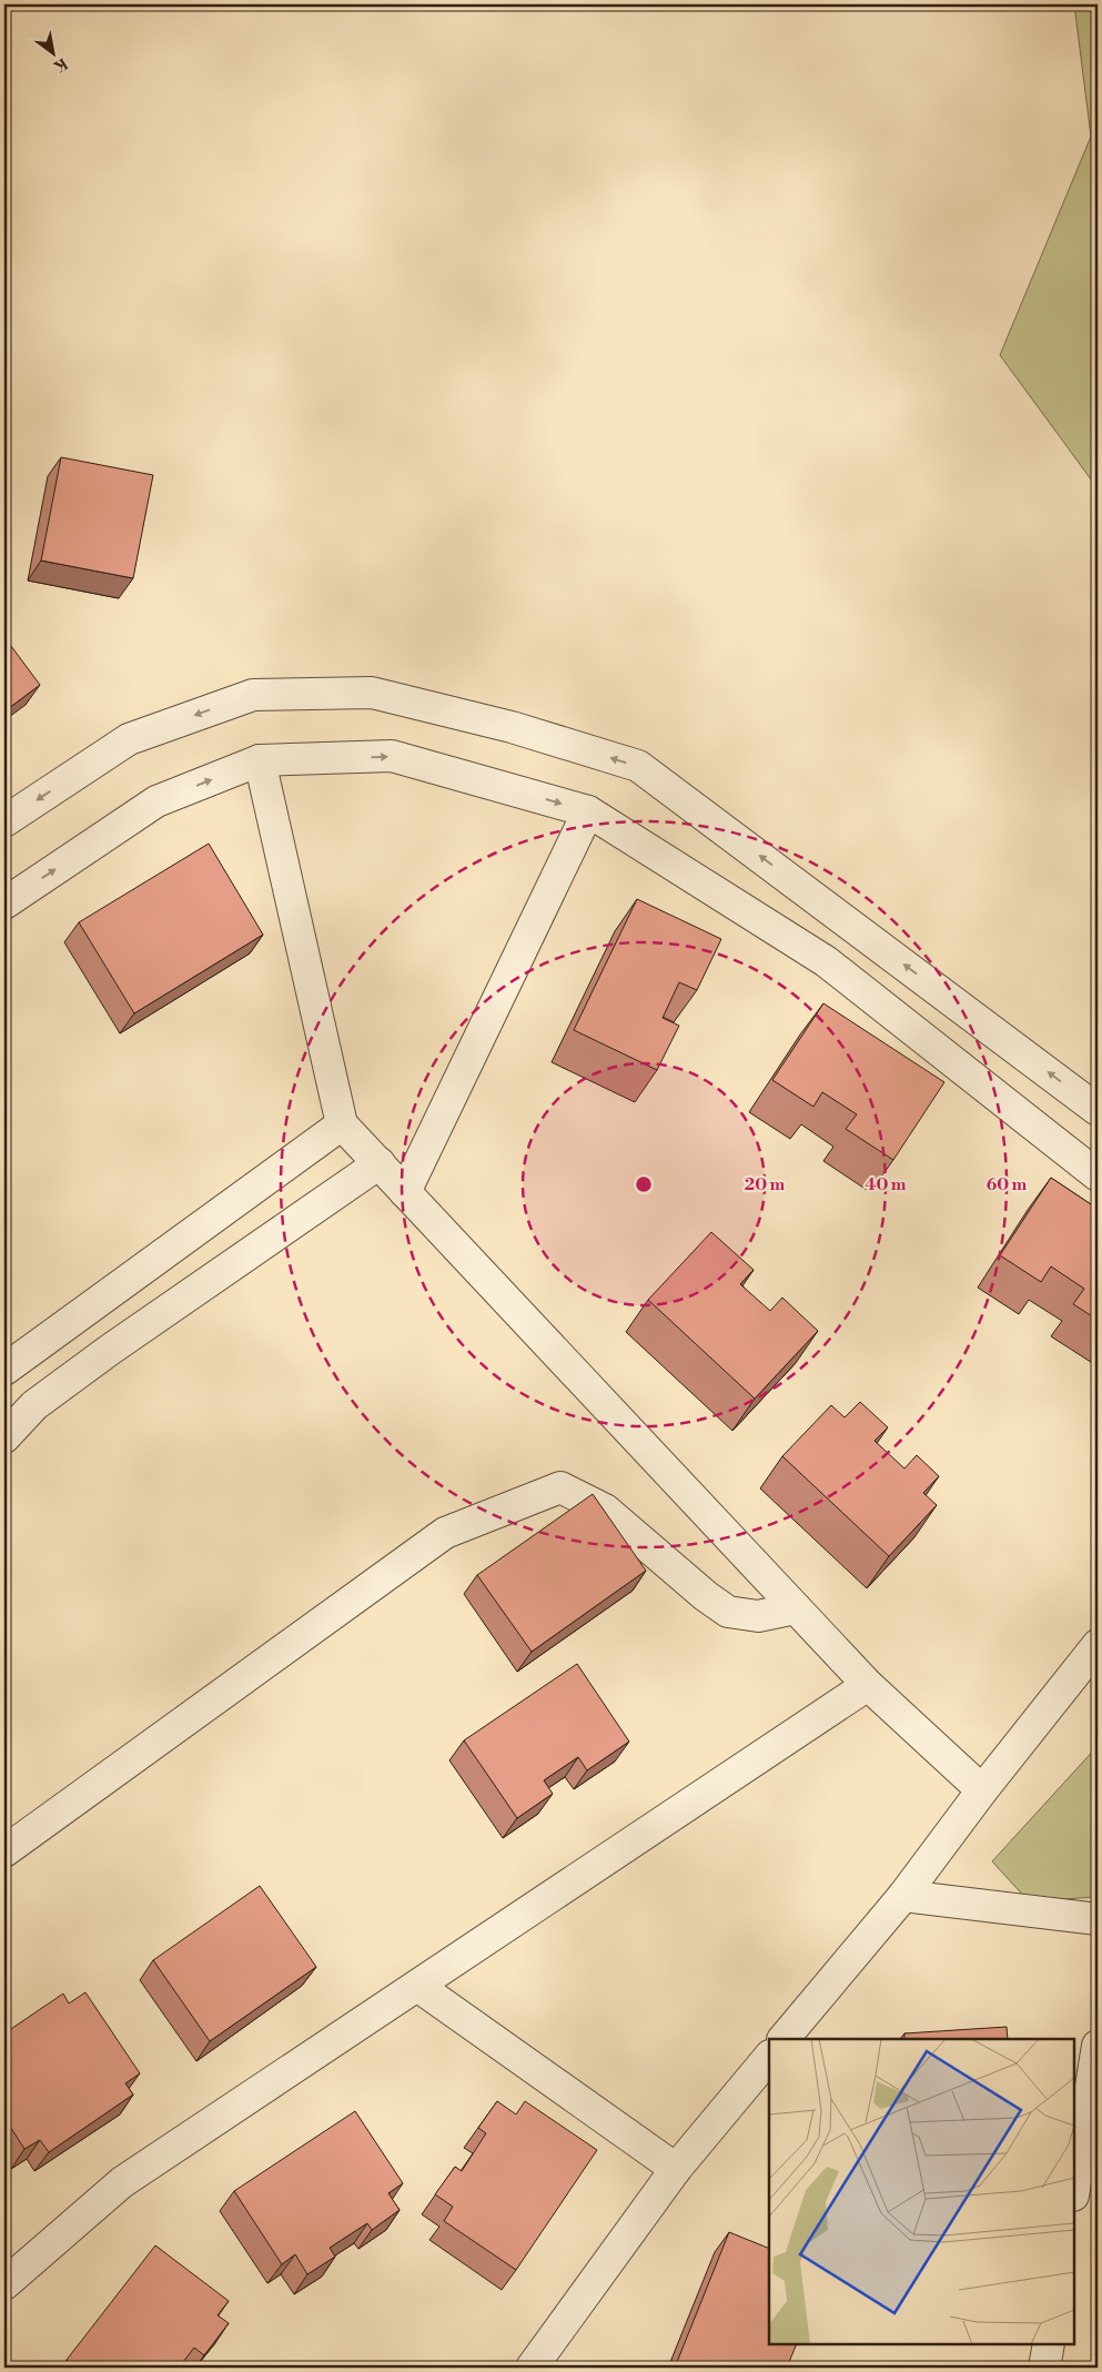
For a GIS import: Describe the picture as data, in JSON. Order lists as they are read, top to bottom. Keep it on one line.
{"north":"bottom right","rings":["20 m","40 m","60 m"]}
